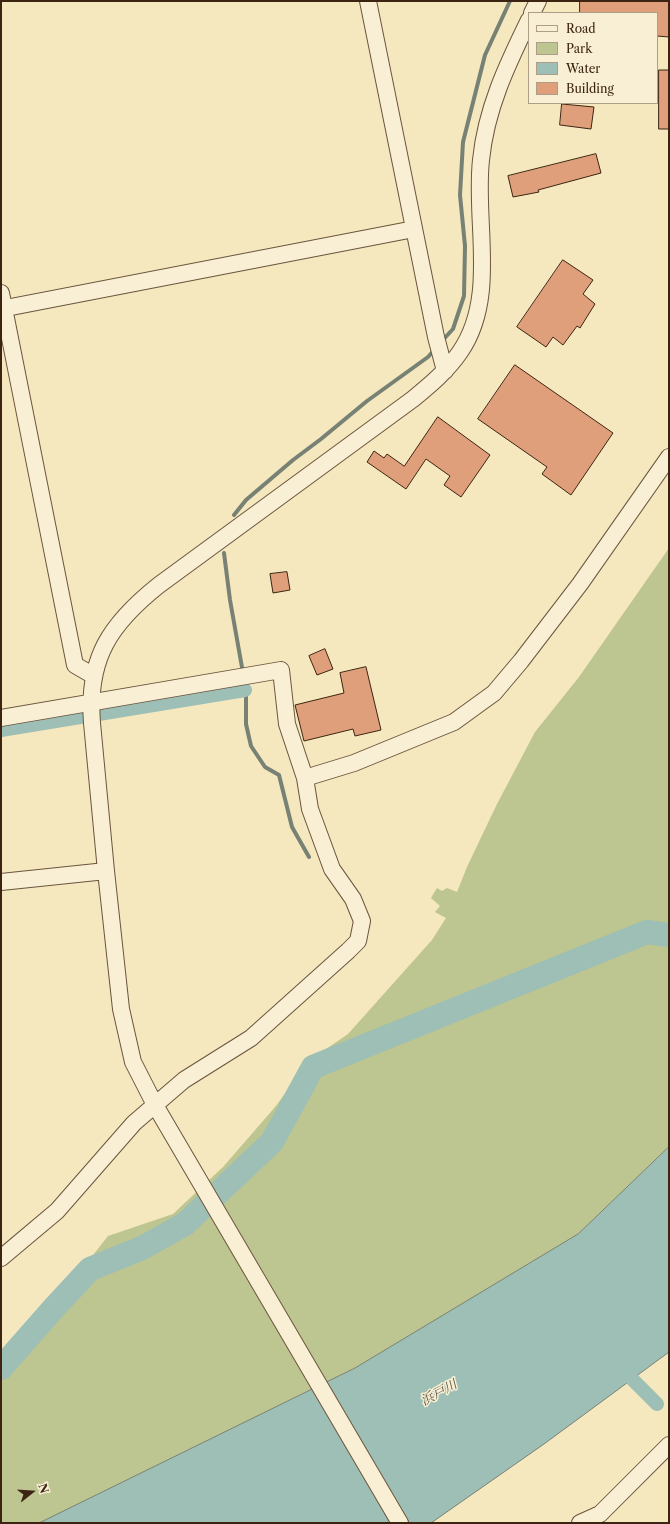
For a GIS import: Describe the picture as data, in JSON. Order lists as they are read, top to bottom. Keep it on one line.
{"water":["浜戸川"],"legend":["Road","Park","Water","Building"],"north":"right"}
